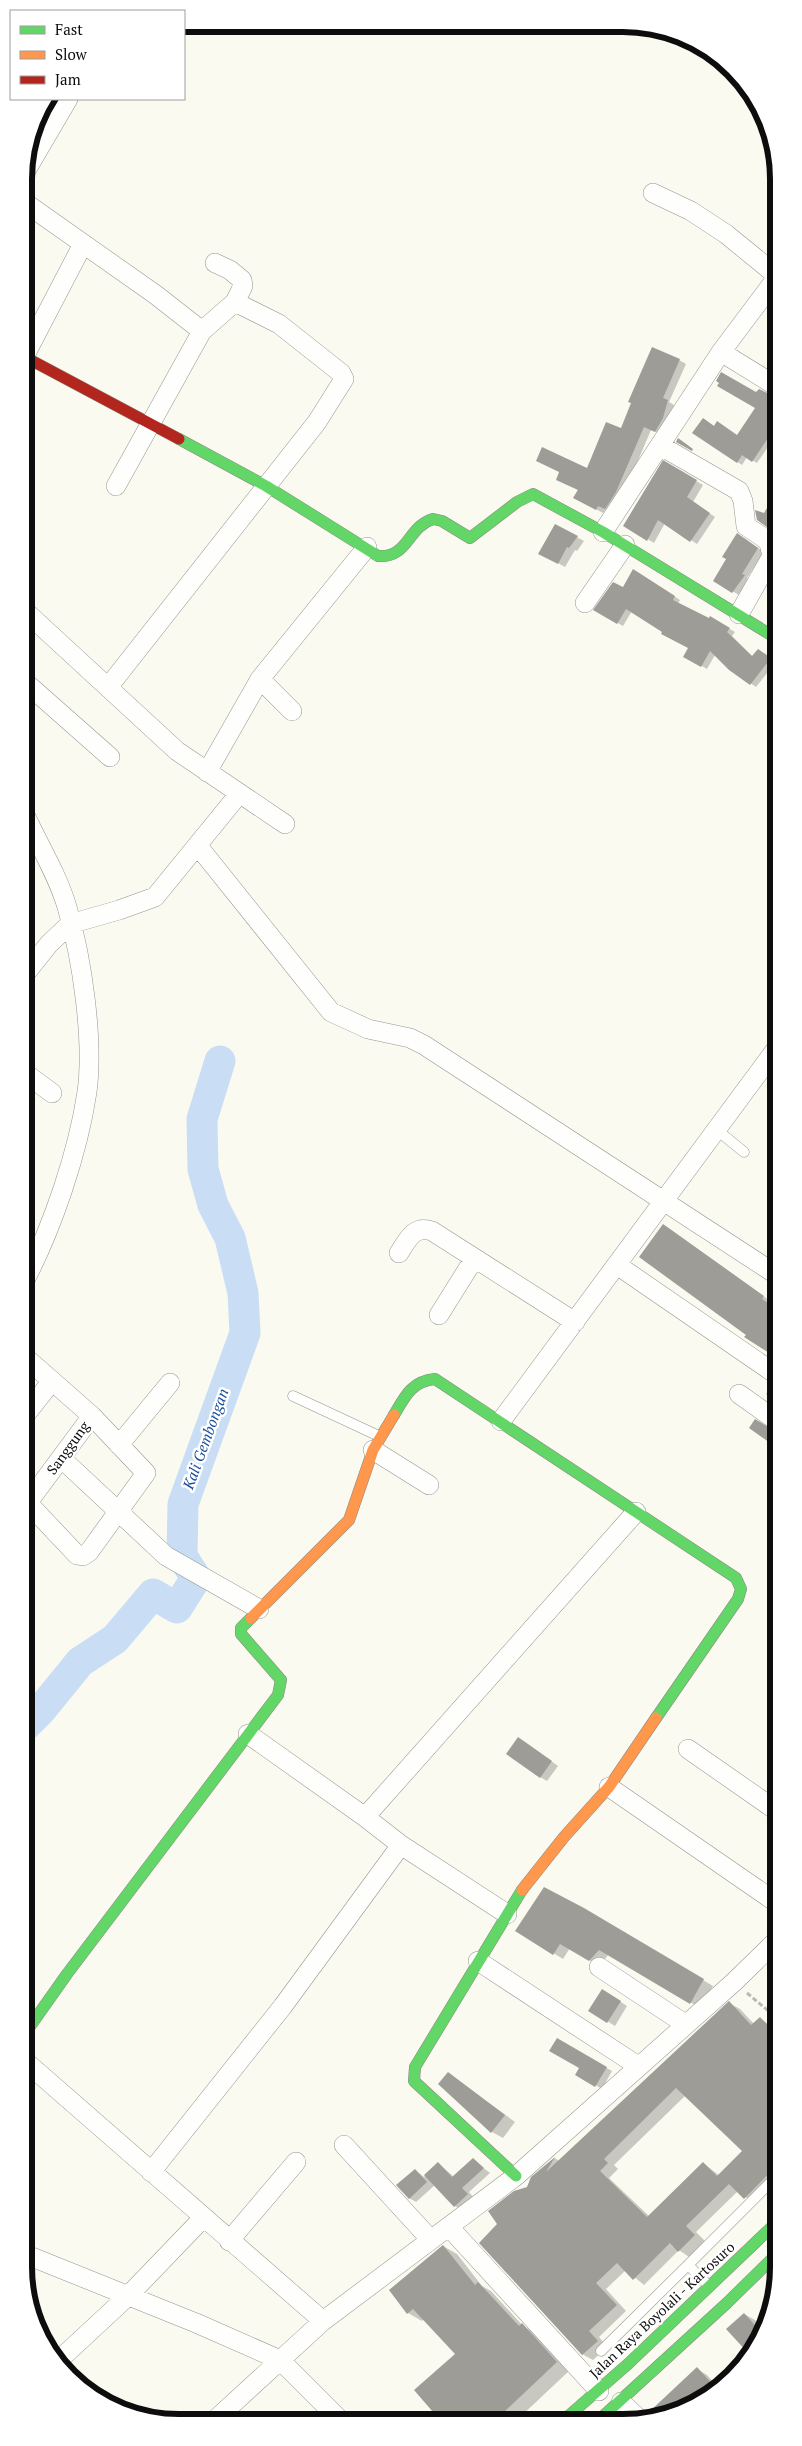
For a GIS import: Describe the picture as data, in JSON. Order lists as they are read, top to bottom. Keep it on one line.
{"streets":{"main road":["Jalan Raya Boyolali - Kartosuro"],"street":["Sanggung"]},"water":["Kali Gembongan"],"legend":["Fast","Slow","Jam"]}
